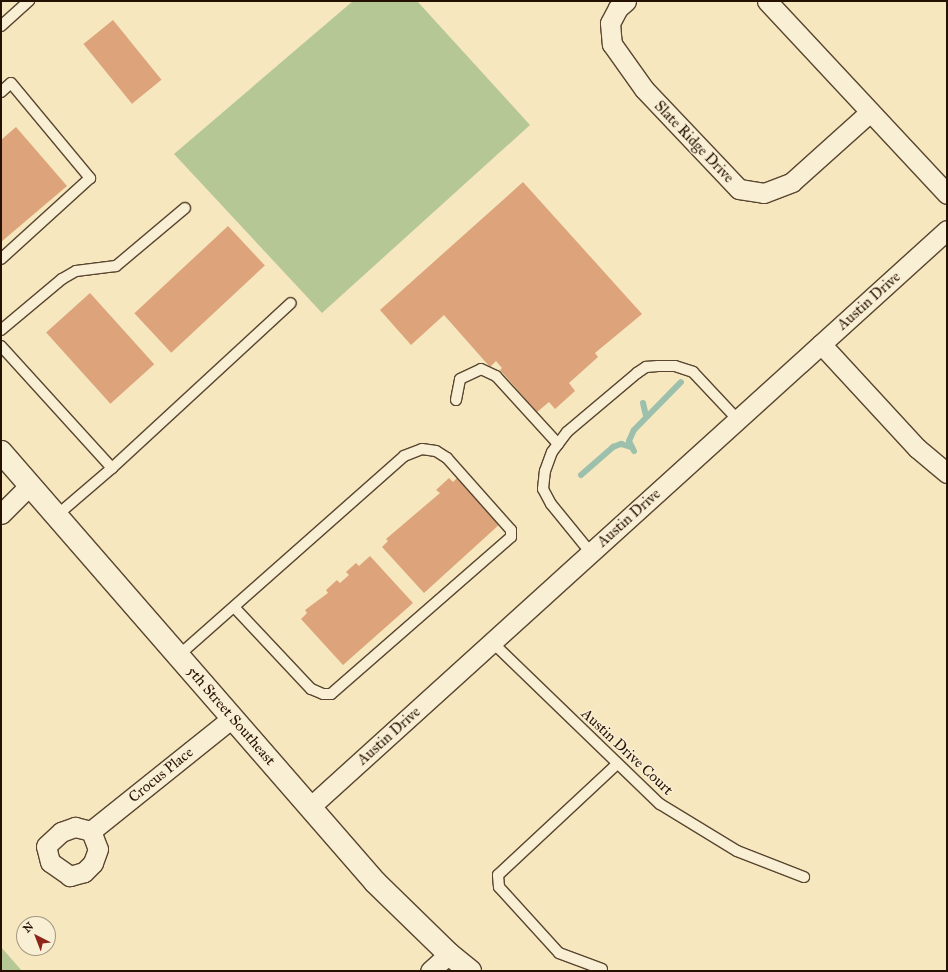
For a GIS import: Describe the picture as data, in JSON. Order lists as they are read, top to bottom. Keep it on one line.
{"streets":{"main road":["5th Street Southeast"],"street":["Slate Ridge Drive","Austin Drive","Crocus Place"],"lane":["Austin Drive Court"]},"crossings":[["Austin Drive","5th Street Southeast"],["Austin Drive","Austin Drive Court"],["5th Street Southeast","Crocus Place"]],"north":"top left"}
